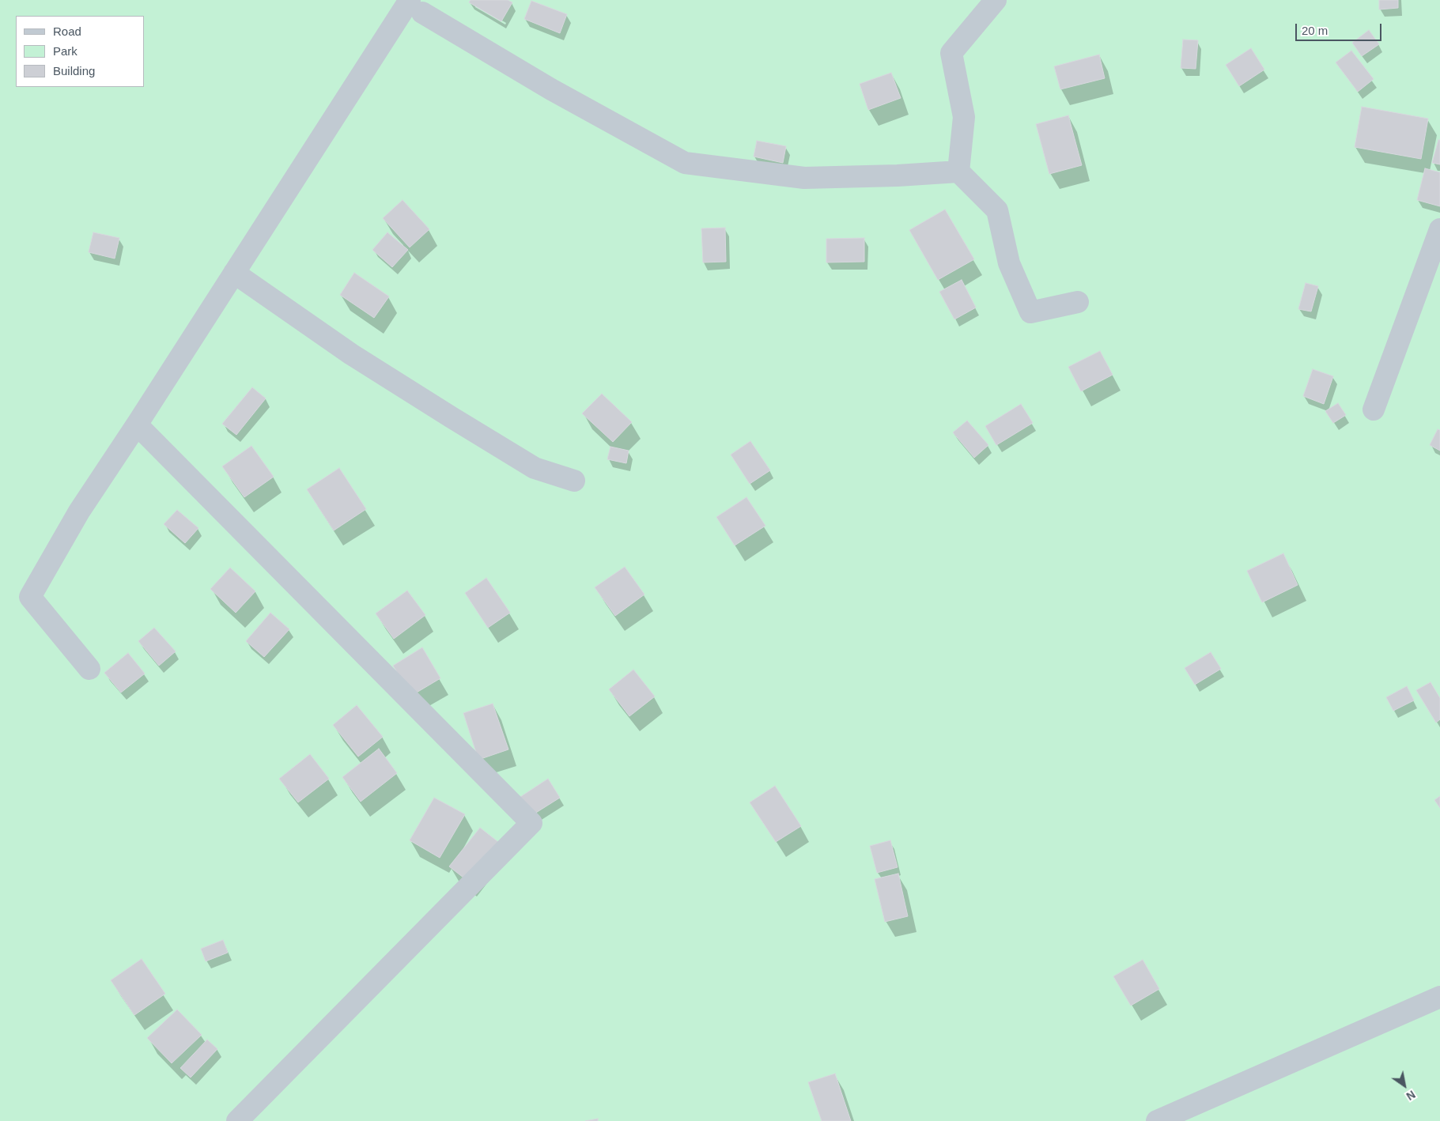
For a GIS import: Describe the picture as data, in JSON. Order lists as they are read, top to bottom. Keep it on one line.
{"legend":["Road","Park","Building"],"scale_bar":"20 m","north":"bottom right"}
